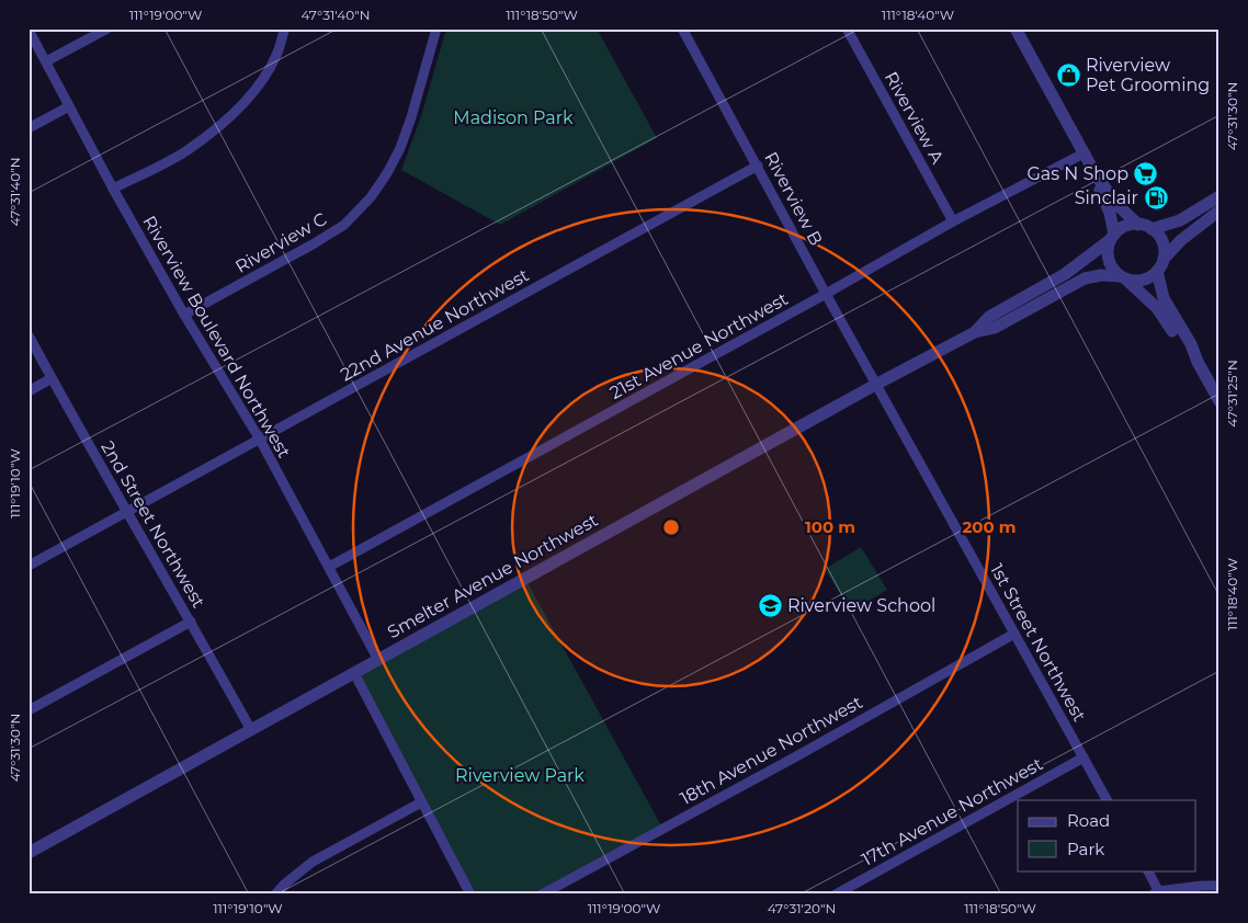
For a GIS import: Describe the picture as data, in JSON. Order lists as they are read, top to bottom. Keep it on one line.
{"streets":{"street":["Riverview A","Riverview B","Riverview C","22nd Avenue Northwest","Riverview Boulevard Northwest","21st Avenue Northwest","2nd Street Northwest","Smelter Avenue Northwest","1st Street Northwest","18th Avenue Northwest","17th Avenue Northwest"]},"crossings":[["Riverview A","21st Avenue Northwest"],["Riverview B","22nd Avenue Northwest"],["Riverview B","21st Avenue Northwest"],["Riverview B","Smelter Avenue Northwest"],["Riverview B","1st Street Northwest"],["Riverview C","Riverview Boulevard Northwest"],["22nd Avenue Northwest","Riverview Boulevard Northwest"],["22nd Avenue Northwest","2nd Street Northwest"],["Riverview Boulevard Northwest","21st Avenue Northwest"],["Riverview Boulevard Northwest","Smelter Avenue Northwest"],["2nd Street Northwest","Smelter Avenue Northwest"],["Smelter Avenue Northwest","1st Street Northwest"],["1st Street Northwest","18th Avenue Northwest"],["1st Street Northwest","17th Avenue Northwest"]],"parks":["Madison Park","Riverview Park"],"places":{"shop":["Riverview Pet Grooming"],"supermarket":["Gas N Shop"],"fuel station":["Sinclair"],"school or university":["Riverview School"]},"legend":["Road","Park"],"coordinates":["111°19'00\"W","47°31'40\"N","111°18'50\"W","111°18'40\"W","47°31'30\"N","47°31'25\"N","111°19'10\"W","47°31'20\"N"],"rings":["100 m","200 m"]}
